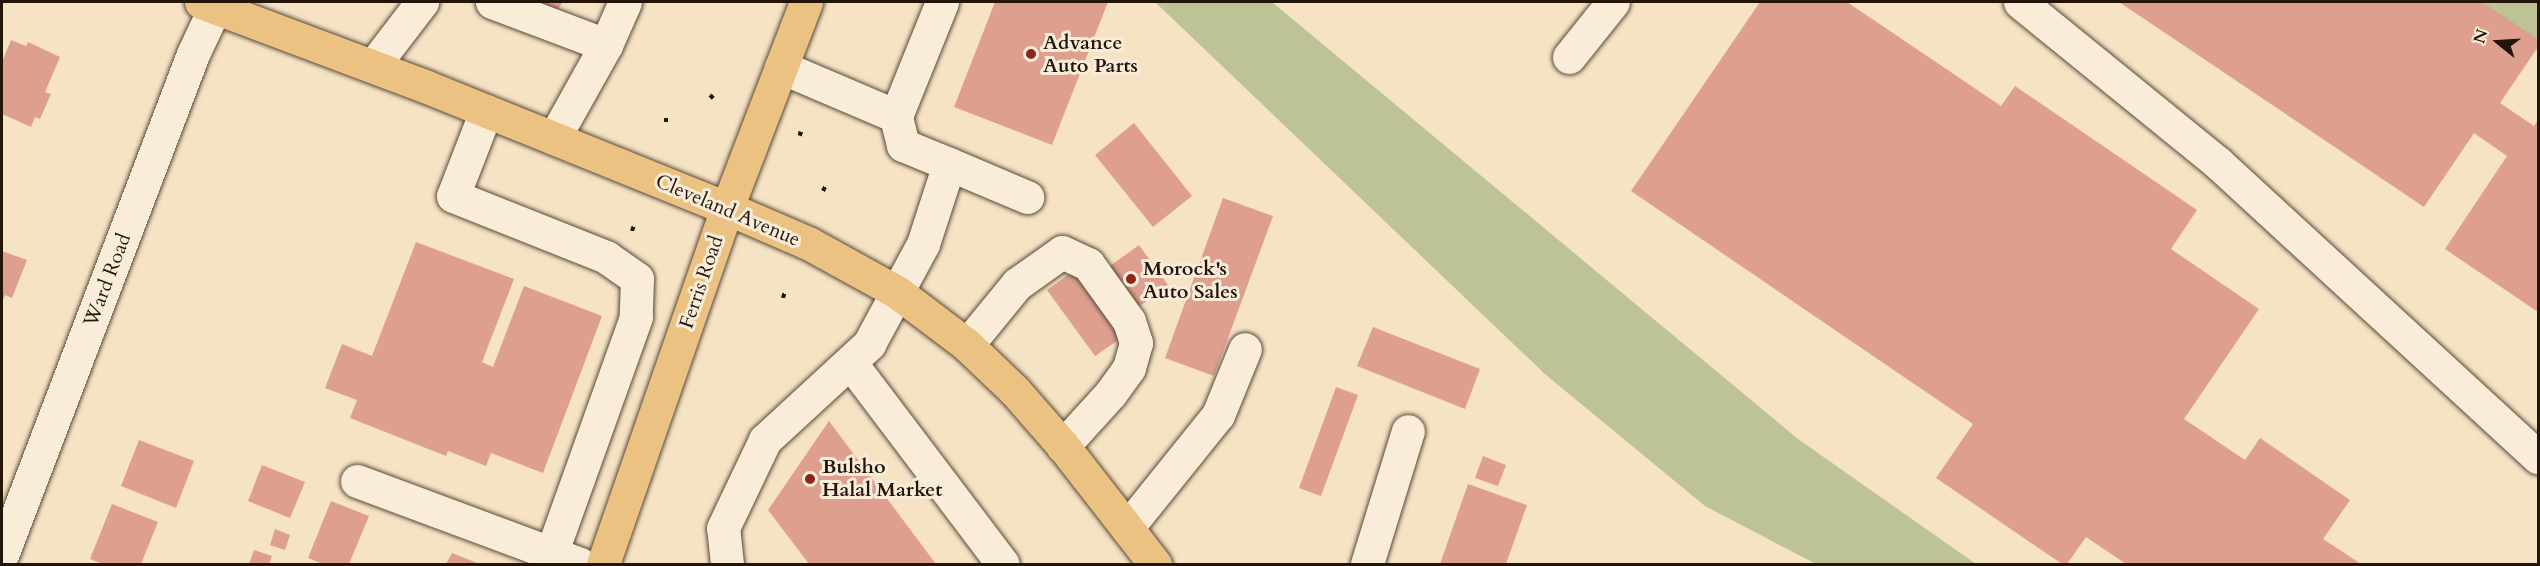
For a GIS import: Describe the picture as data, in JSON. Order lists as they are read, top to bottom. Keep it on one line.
{"streets":{"main road":["Cleveland Avenue","Ferris Road"],"street":["Ward Road"]},"crossings":[["Cleveland Avenue","Ward Road"],["Cleveland Avenue","Ferris Road"]],"places":["Advance Auto Parts","Morock's Auto Sales","Bulsho Halal Market"],"north":"left"}
